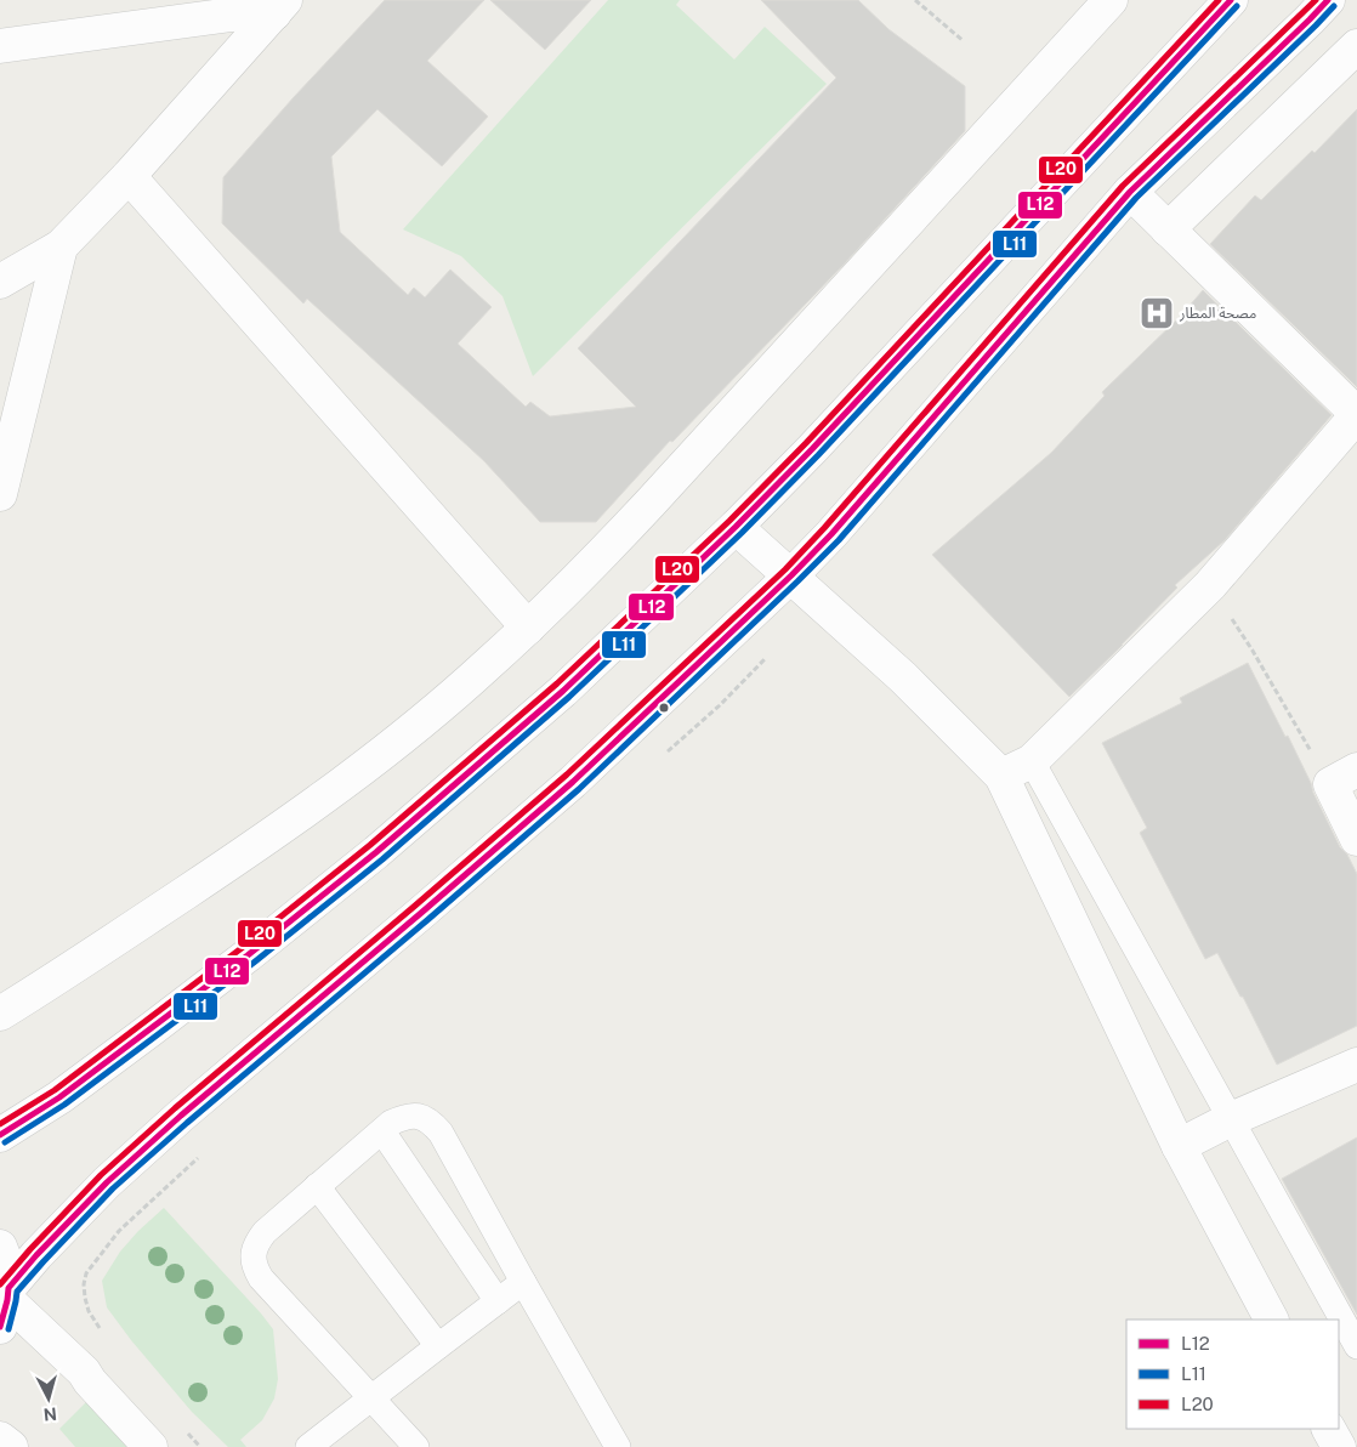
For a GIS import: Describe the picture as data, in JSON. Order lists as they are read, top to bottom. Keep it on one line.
{"places":{"hospital":["مصحة المطار"]},"lines":["transit line L12","transit line L20","transit line L11"],"legend":["L12","L11","L20"],"north":"bottom"}
